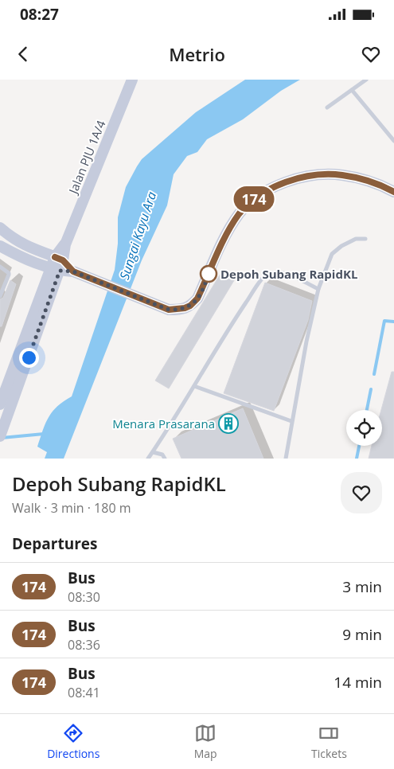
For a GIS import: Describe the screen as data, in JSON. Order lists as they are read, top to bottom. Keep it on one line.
{"streets":{"street":["Jalan PJU 1A/4"]},"water":["Sungai Kayu Ara"],"places":{"other":["Depoh Subang RapidKL"],"building":["Menara Prasarana"]},"lines":["bus line 174"],"page":{"status":"08:27","header":"Metrio","on_map":"174","heading":[["Depoh Subang RapidKL","Walk · 3 min · 180 m"],"Departures"],"list":[{"mark":"174","name":"Bus","note":"08:30","value":"3 min"},{"mark":"174","name":"Bus","note":"08:36","value":"9 min"},{"mark":"174","name":"Bus","note":"08:41","value":"14 min"}],"tabs":["Directions","Map","Tickets"]}}
